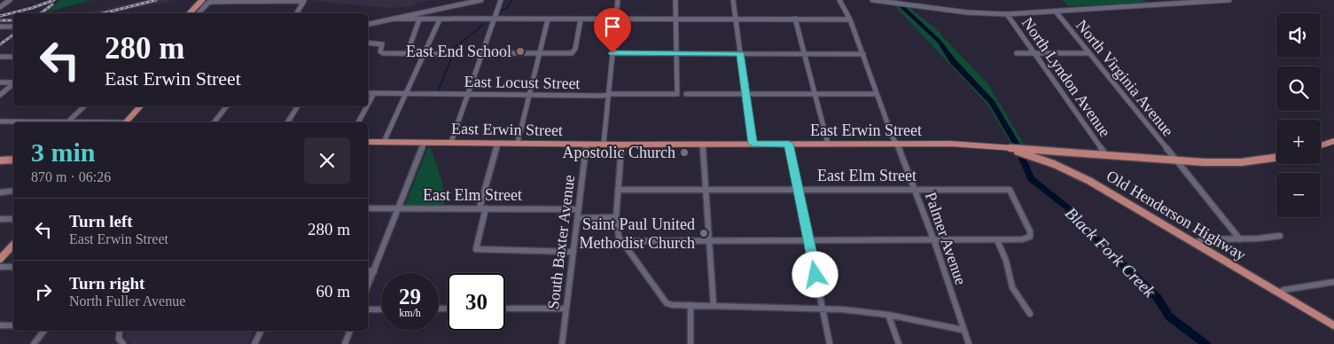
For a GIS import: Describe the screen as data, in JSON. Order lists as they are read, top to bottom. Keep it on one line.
{"streets":{"main road":["East Erwin Street","Old Henderson Highway"],"street":["North Lyndon Avenue","North Virginia Avenue","East Locust Street","East Elm Street","Palmer Avenue","South Baxter Avenue"]},"crossings":[["North Lyndon Avenue","East Erwin Street"],["North Virginia Avenue","East Erwin Street"],["East Erwin Street","Old Henderson Highway"],["East Erwin Street","Palmer Avenue"],["East Erwin Street","South Baxter Avenue"],["East Elm Street","Palmer Avenue"],["East Elm Street","South Baxter Avenue"]],"water":["Black Fork Creek"],"places":["East End School","Apostolic Church","Saint Paul United Methodist Church"],"page":{"map_buttons":["+","−"],"turn":["280 m","East Erwin Street"],"heading":["3 min","870 m · 06:26"],"list":[{"name":"Turn left","note":"East Erwin Street","value":"280 m"},{"name":"Turn right","note":"North Fuller Avenue","value":"60 m"}],"speed":"29 km/h","limit":"30"}}
